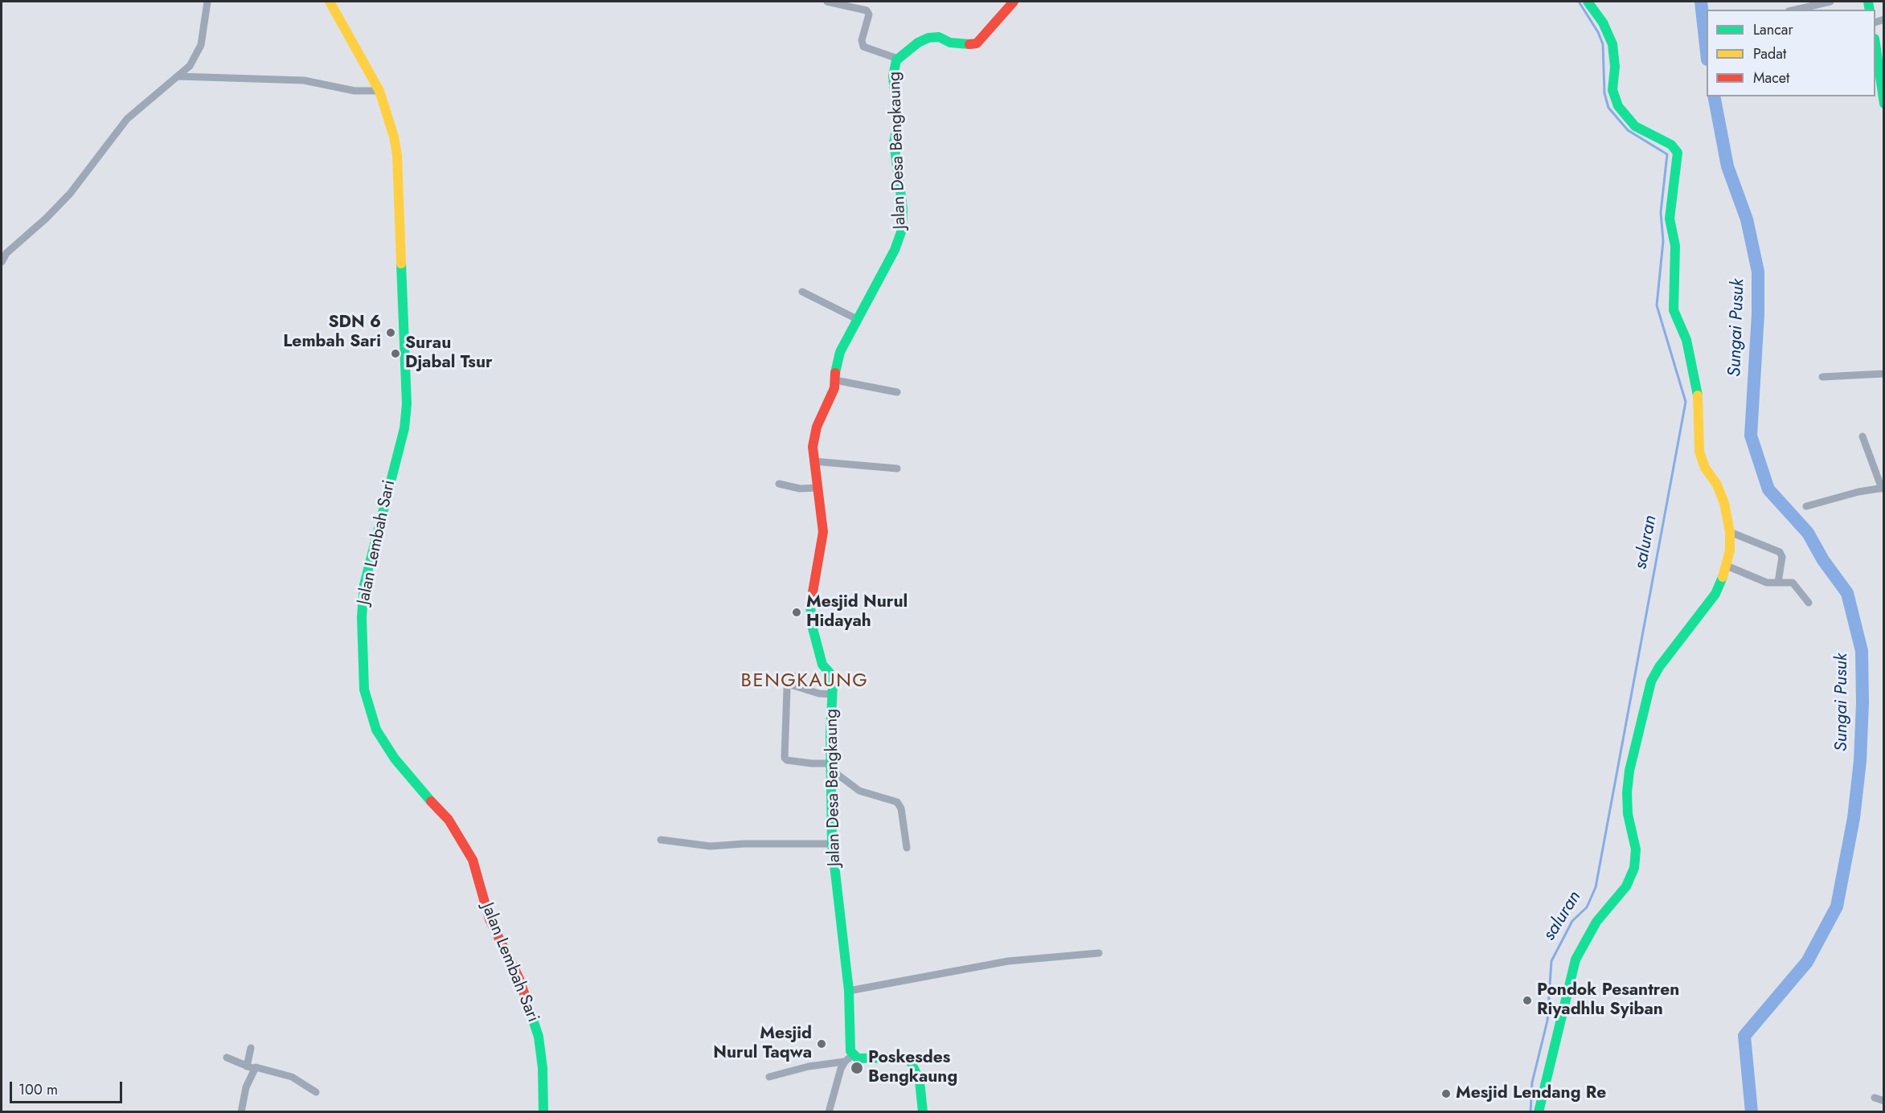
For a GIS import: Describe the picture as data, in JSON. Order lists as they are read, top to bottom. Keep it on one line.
{"streets":{"street":["Jalan Desa Bengkaung","Jalan Lembah Sari"]},"districts":["BENGKAUNG"],"water":["Sungai Pusuk","saluran"],"places":["SDN 6 Lembah Sari","Surau Djabal Tsur","Mesjid Nurul Hidayah","Pondok Pesantren Riyadhlu Syiban","Mesjid Nurul Taqwa","Poskesdes Bengkaung","Mesjid Lendang Re"],"legend":["Lancar","Padat","Macet"],"scale_bar":"100 m"}
